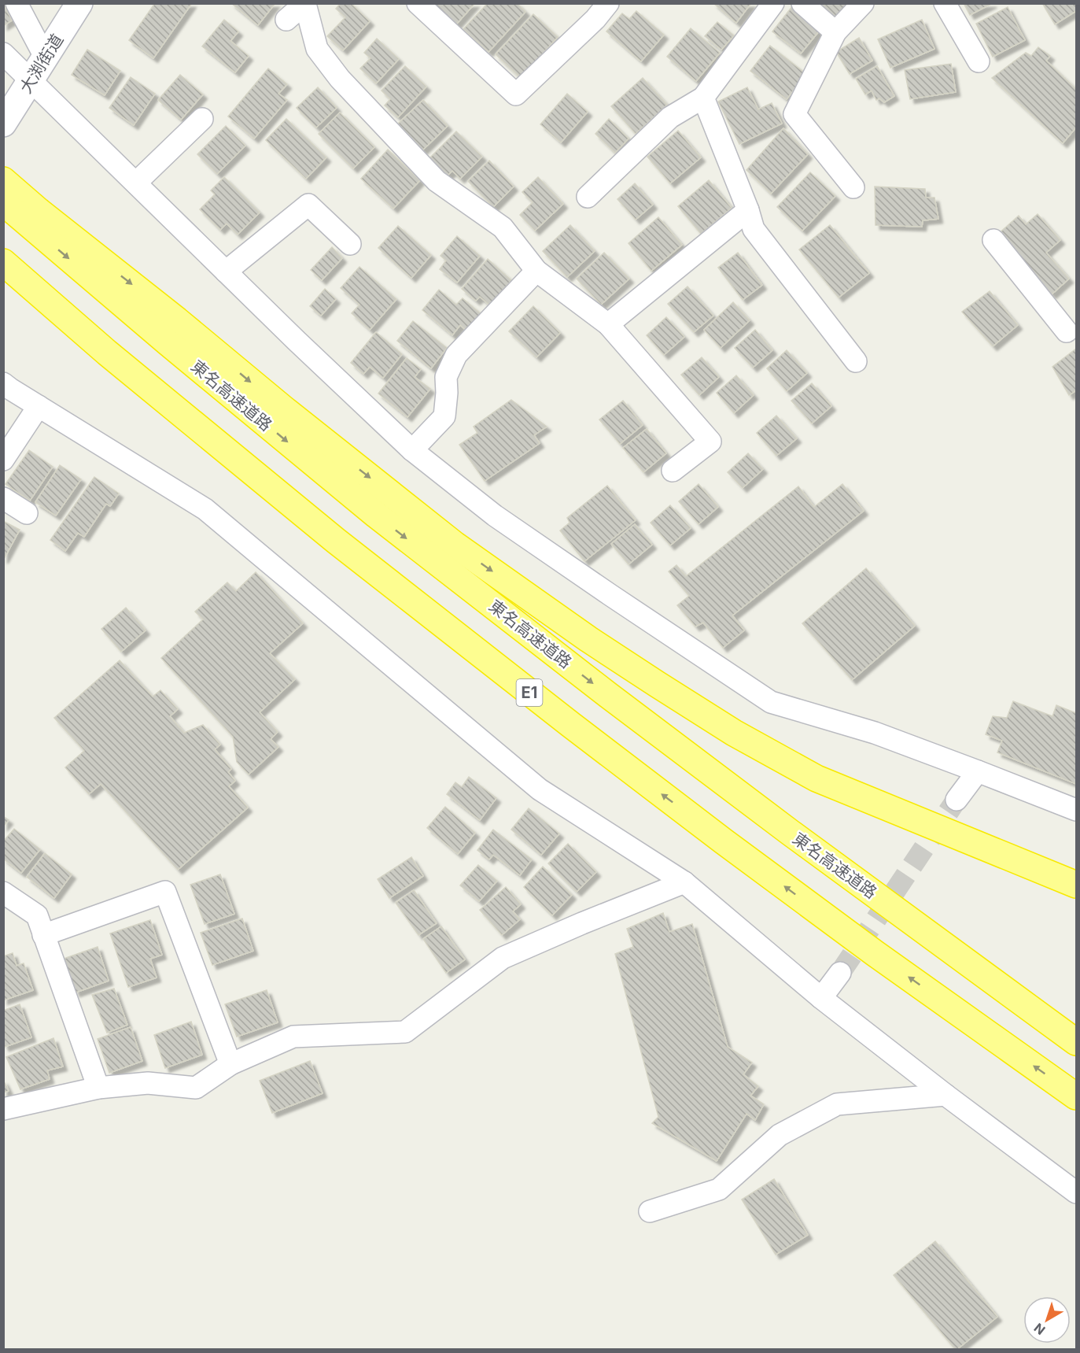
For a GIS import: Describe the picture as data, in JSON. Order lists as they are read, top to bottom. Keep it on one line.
{"streets":{"highway":["東名高速道路","E1"],"street":["大渕街道"]},"north":"bottom left"}
